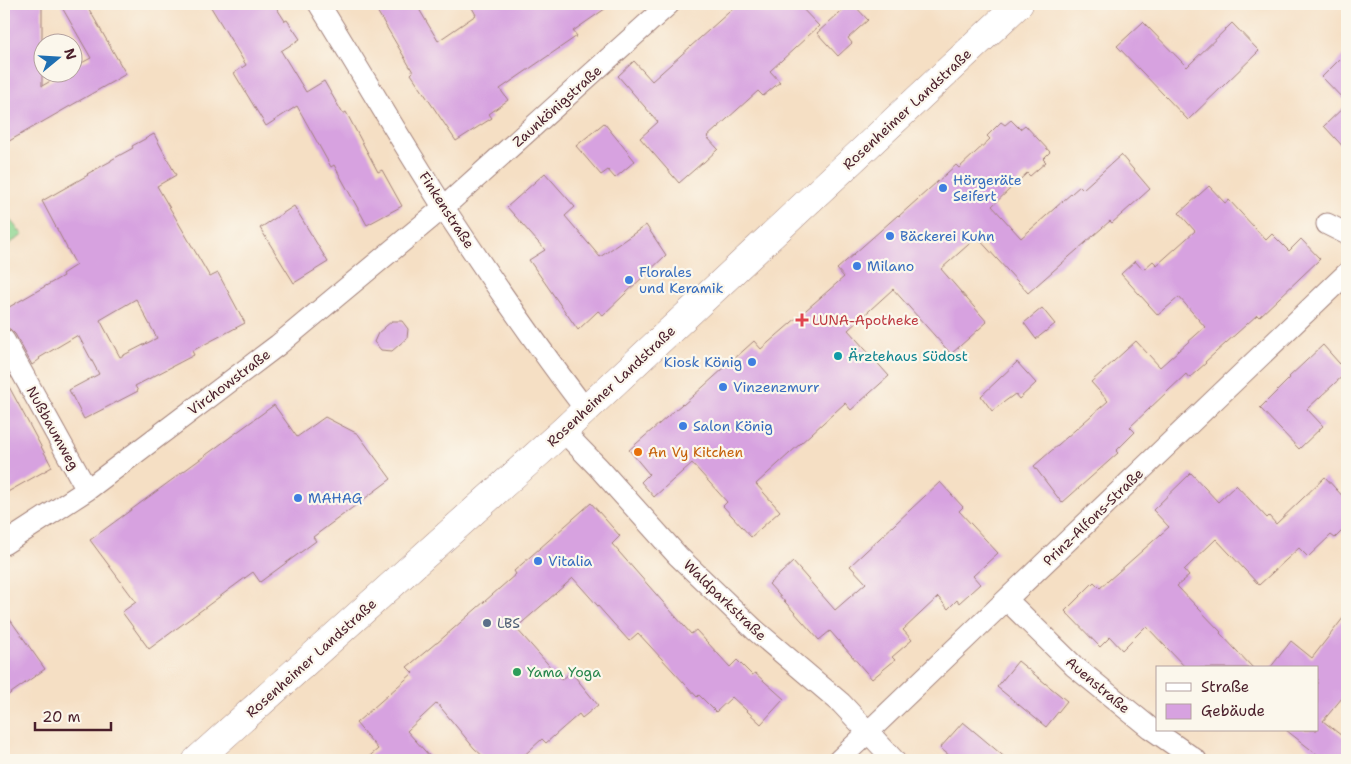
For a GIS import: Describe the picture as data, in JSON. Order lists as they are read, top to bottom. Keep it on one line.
{"streets":{"main road":["Rosenheimer Landstraße"],"street":["Zaunkönigstraße","Finkenstraße","Virchowstraße","Nußbaumweg","Prinz-Alfons-Straße","Waldparkstraße","Auenstraße"]},"crossings":[["Zaunkönigstraße","Finkenstraße"],["Zaunkönigstraße","Virchowstraße"],["Rosenheimer Landstraße","Finkenstraße"],["Rosenheimer Landstraße","Waldparkstraße"],["Finkenstraße","Virchowstraße"],["Virchowstraße","Nußbaumweg"],["Prinz-Alfons-Straße","Waldparkstraße"],["Prinz-Alfons-Straße","Auenstraße"]],"places":{"other":["Hörgeräte Seifert","Bäckerei Kuhn","Milano","Florales und Keramik","Ärztehaus Südost","Kiosk König","Vinzenzmurr","Salon König","An Vy Kitchen","MAHAG","Vitalia","LBS","Yama Yoga"],"health":["LUNA-Apotheke"]},"legend":["Straße","Gebäude"],"scale_bar":"20 m","north":"right"}
